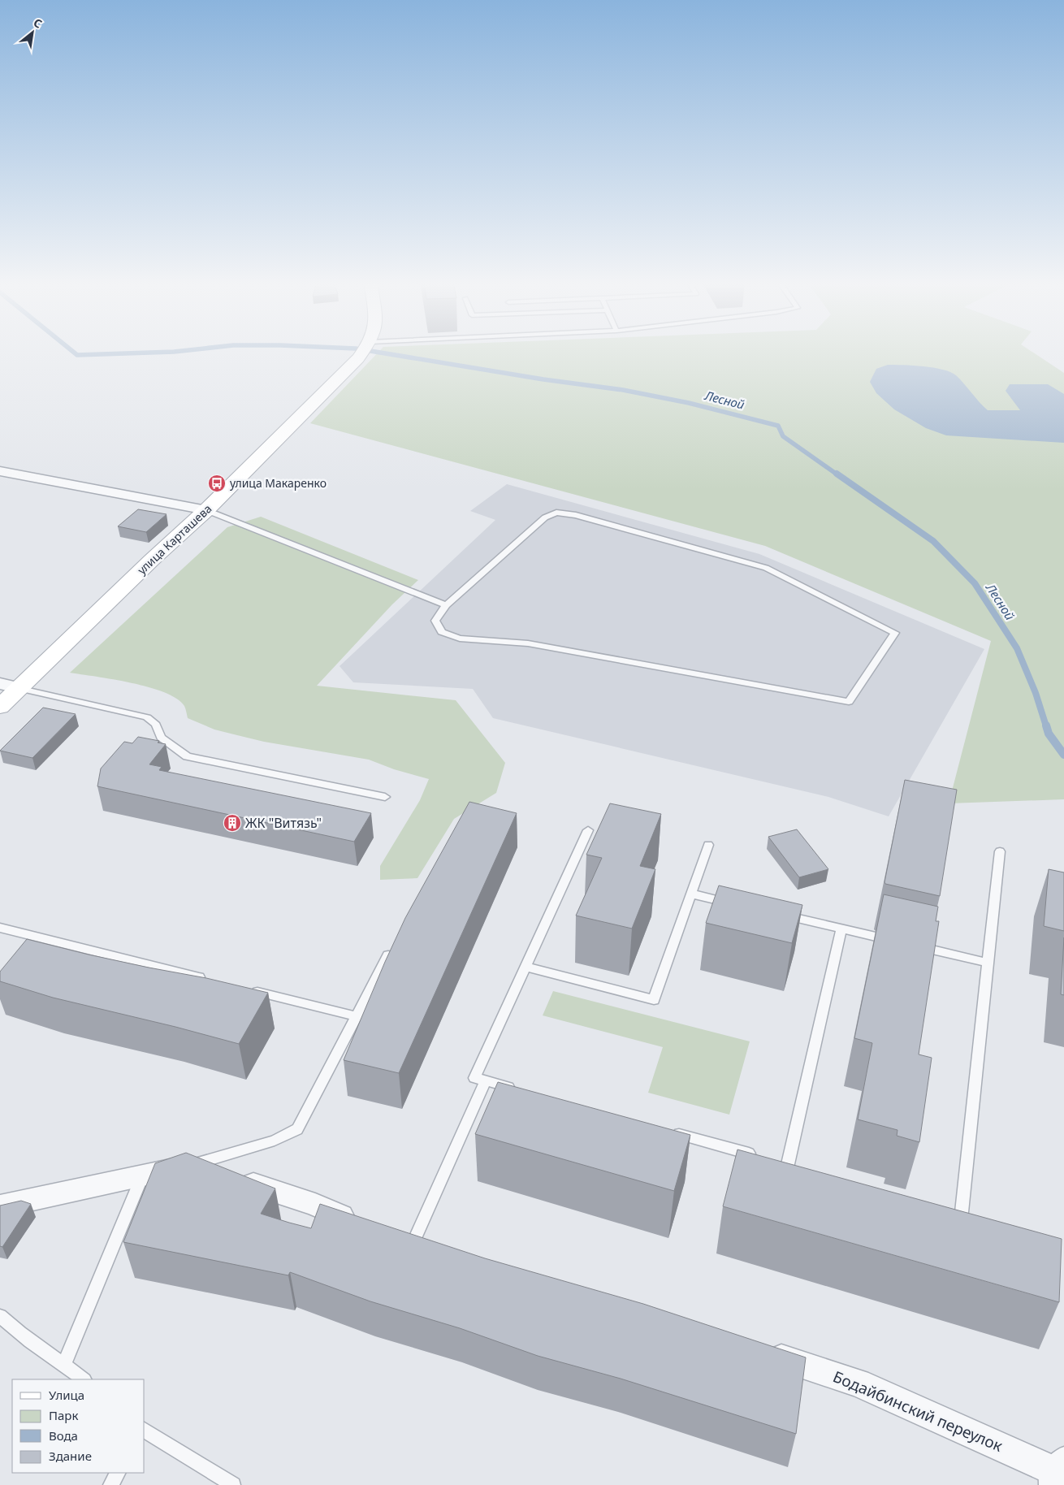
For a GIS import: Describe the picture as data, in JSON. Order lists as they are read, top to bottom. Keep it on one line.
{"streets":{"main road":["улица Карташева"],"street":["Бодайбинский переулок"]},"water":["Лесной"],"places":{"bus stop":["улица Макаренко"],"building":["ЖК \"Витязь\""]},"legend":["Улица","Парк","Вода","Здание"],"north":"top right"}
